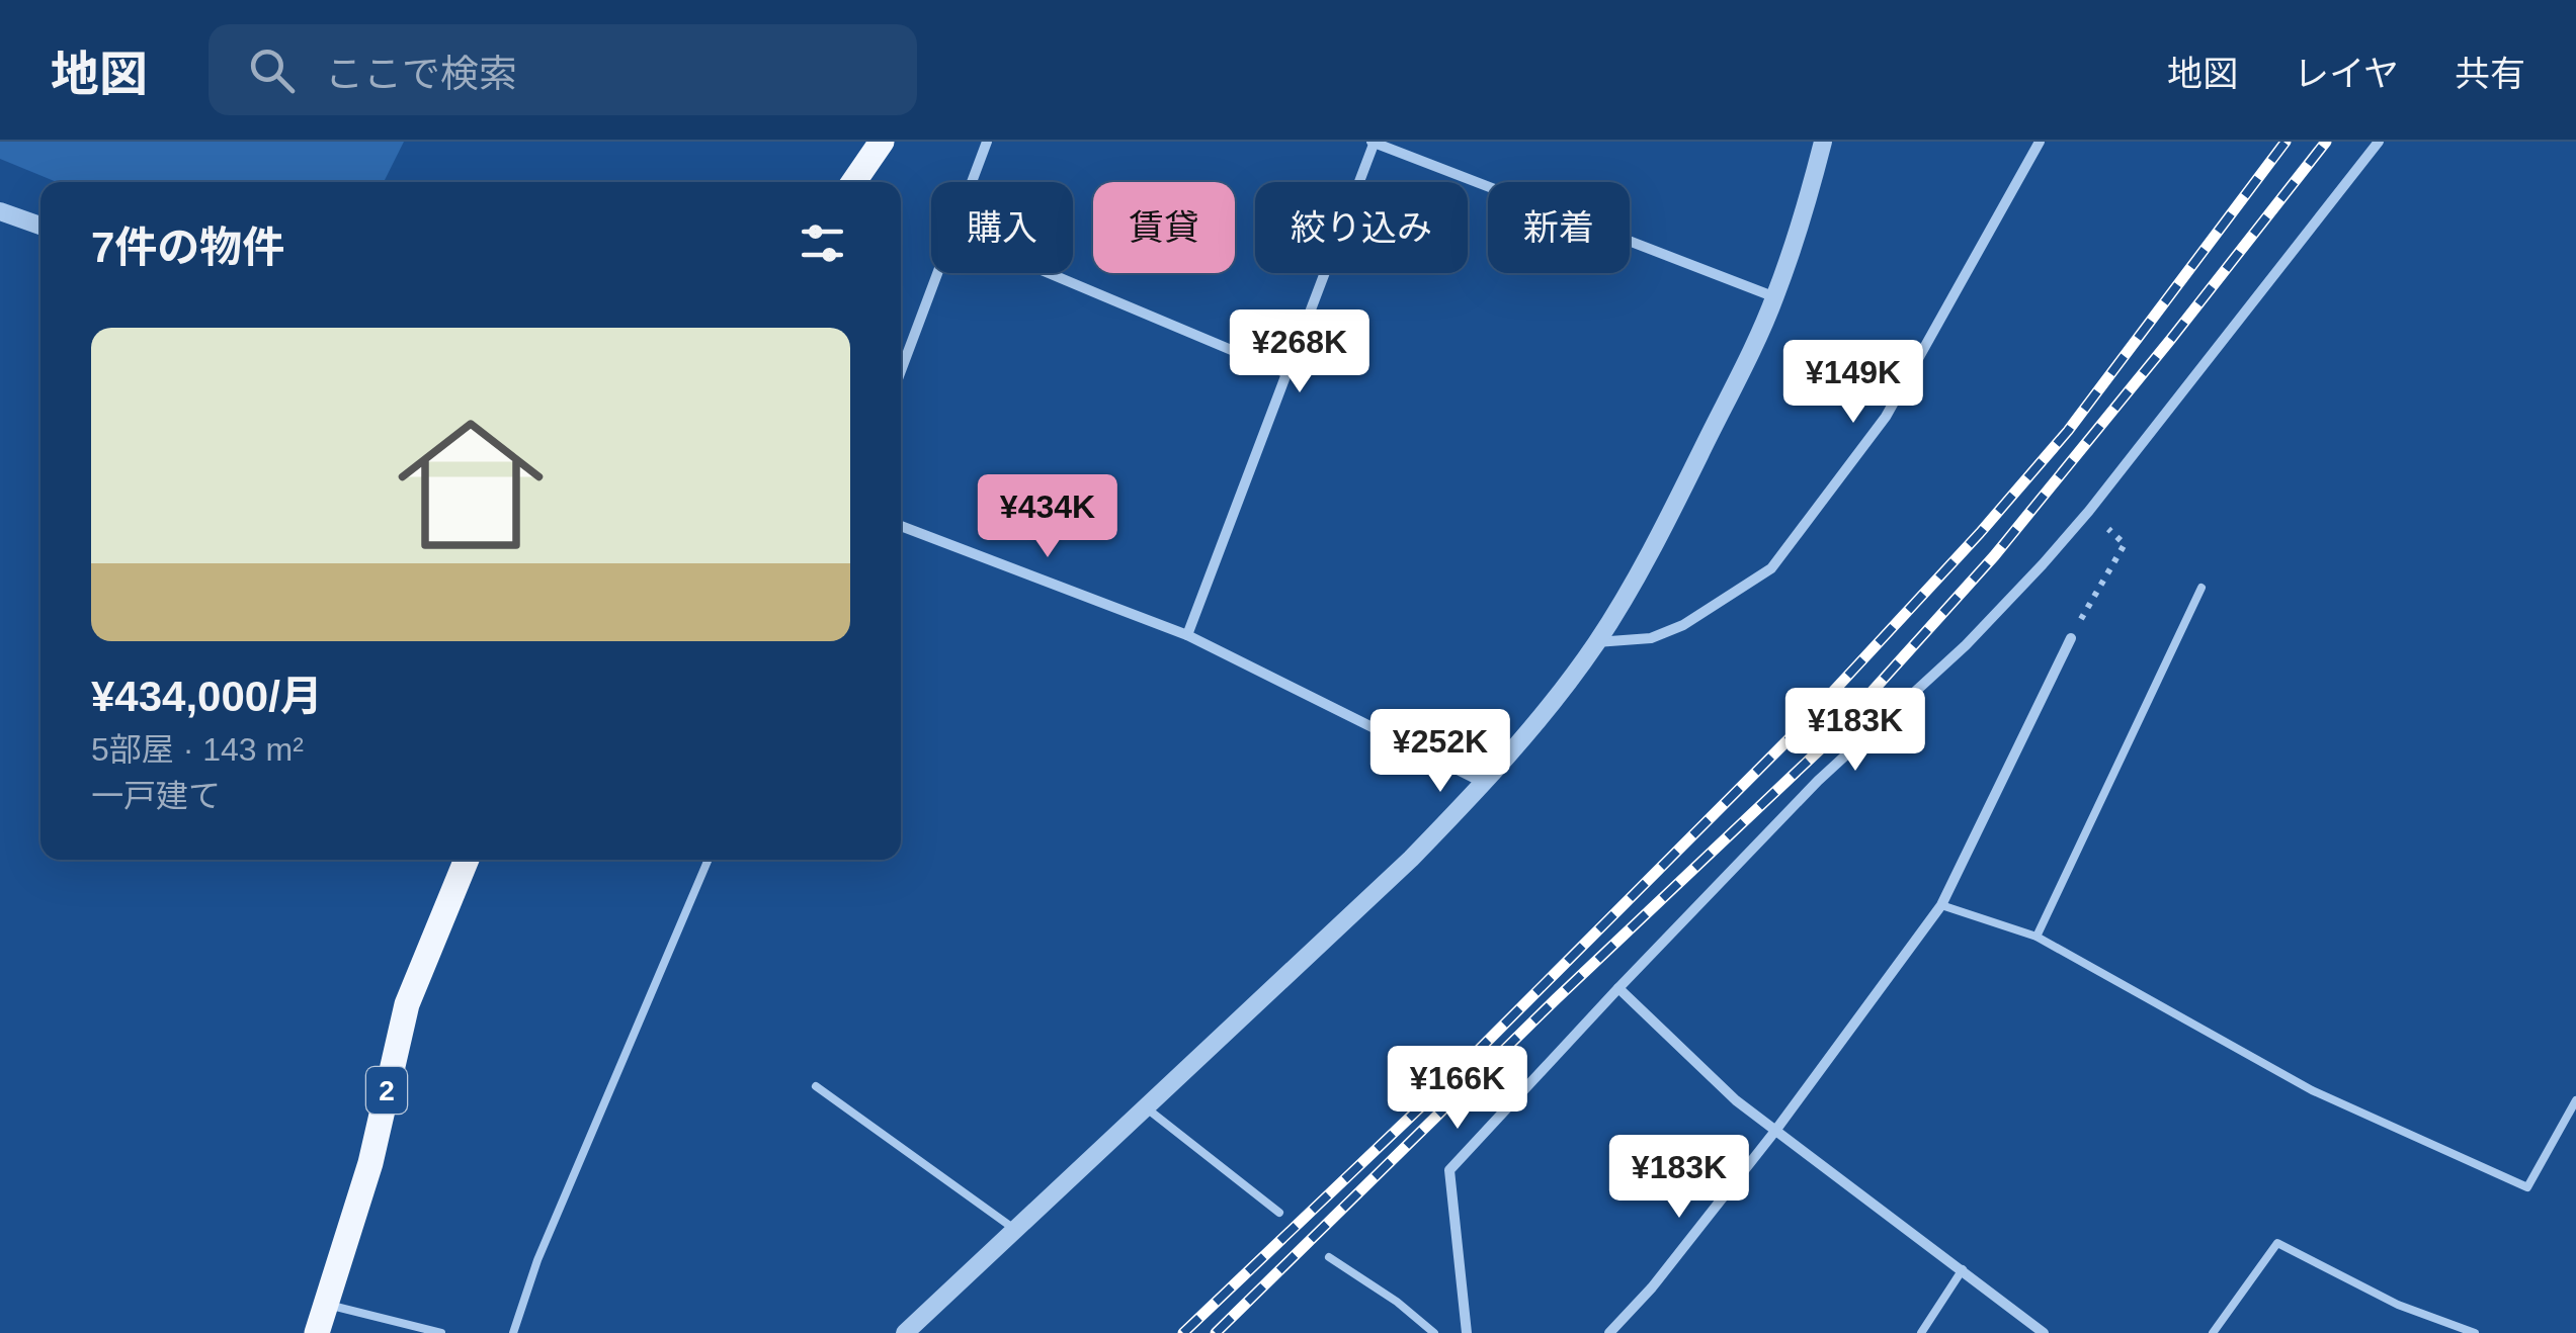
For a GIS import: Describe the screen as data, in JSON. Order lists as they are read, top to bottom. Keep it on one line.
{"streets":{"main road":["2"]},"page":{"header":"地図","search":"ここで検索","nav":["地図","レイヤ","共有"],"chip":["購入","賃貸","絞り込み","新着"],"heading":"7件の物件","list":[{"name":"¥434,000/月","note":"5部屋 · 143 m² · 一戸建て"}],"price":["¥268K","¥149K","¥434K","¥183K","¥252K","¥166K","¥183K"]}}
